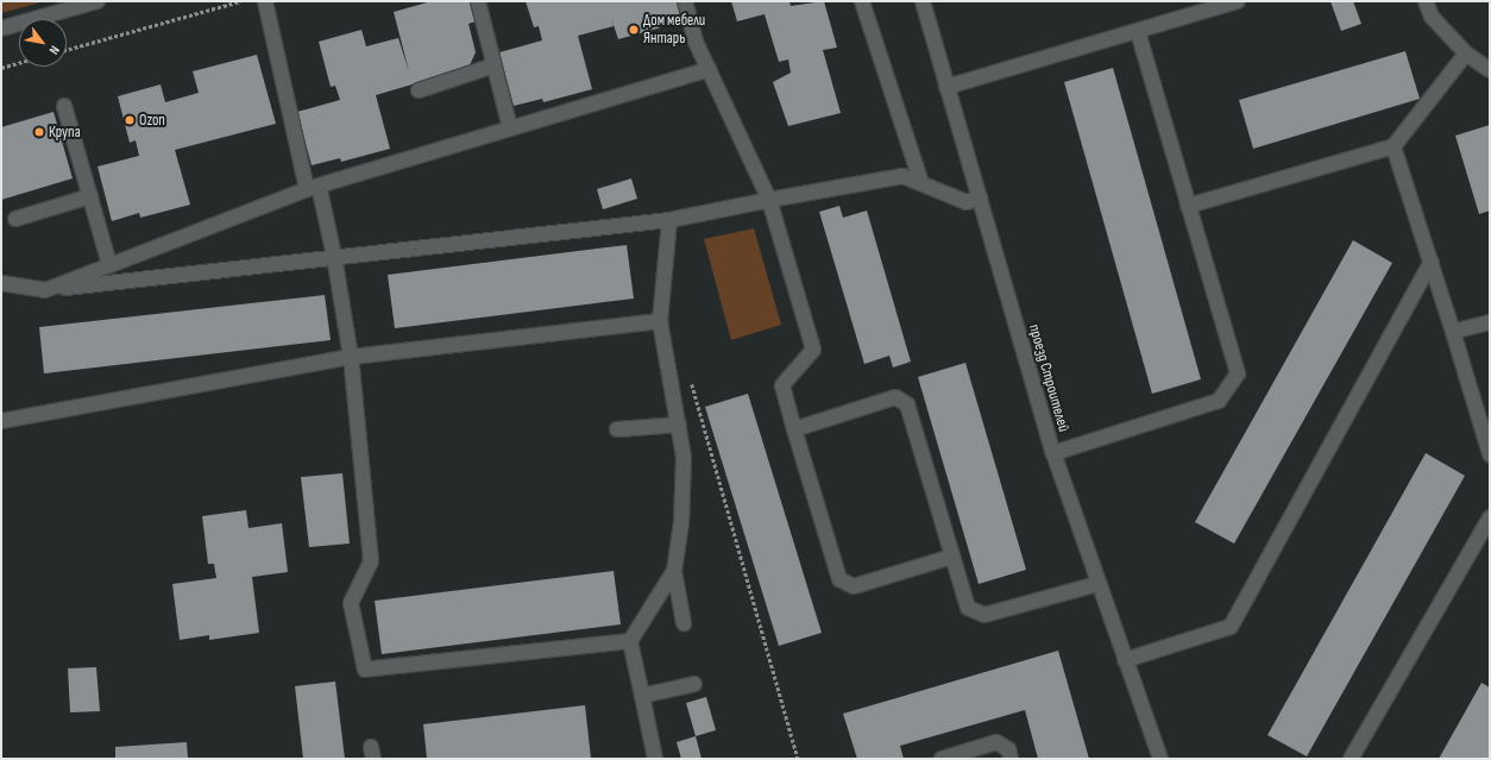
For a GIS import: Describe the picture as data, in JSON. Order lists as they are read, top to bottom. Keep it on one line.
{"streets":{"street":["проезд Строителей"]},"places":["Дом мебели Янтарь","Ozon","Крупа"],"north":"bottom right"}
